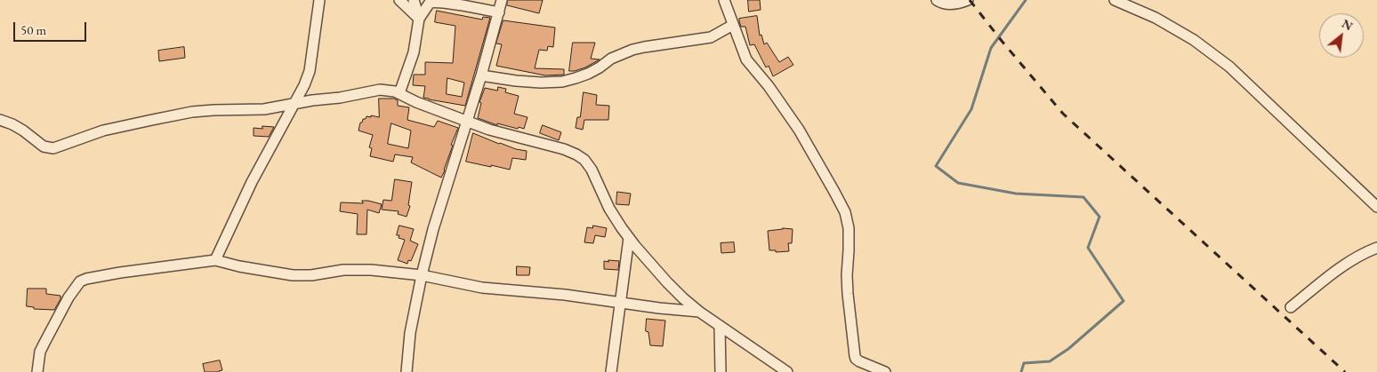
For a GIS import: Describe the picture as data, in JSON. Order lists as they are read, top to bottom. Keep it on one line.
{"scale_bar":"50 m","north":"top right"}
